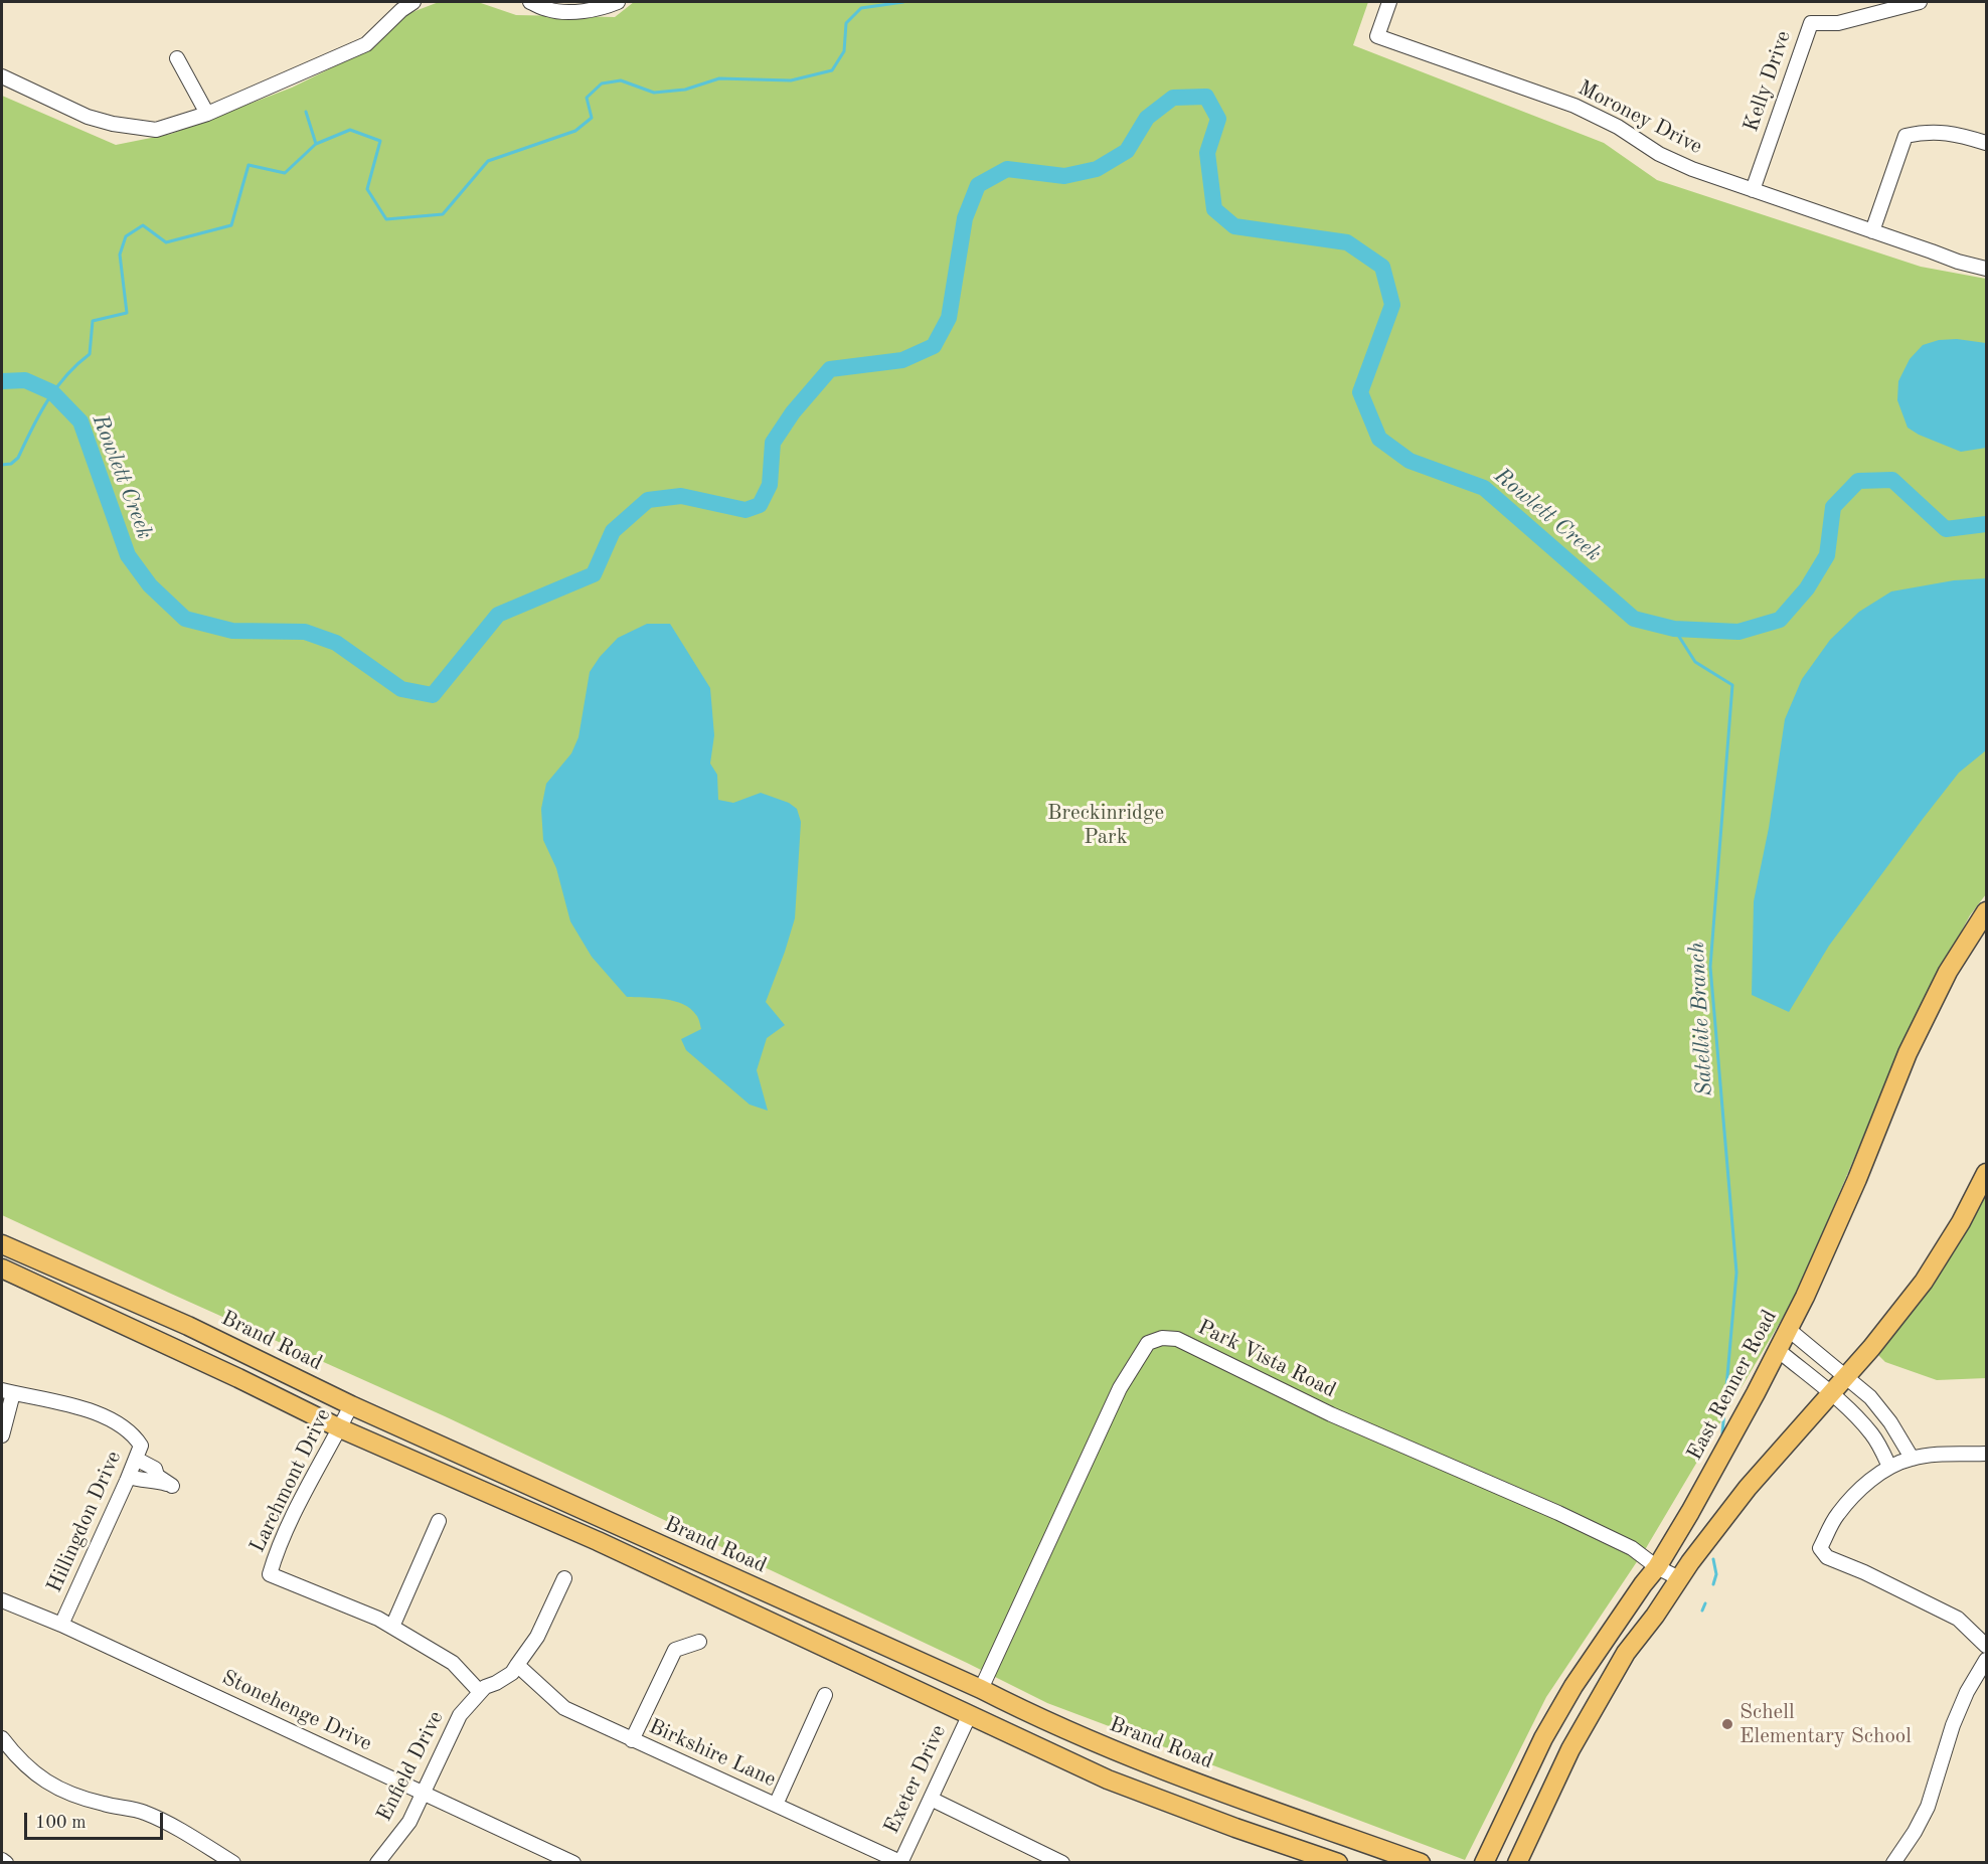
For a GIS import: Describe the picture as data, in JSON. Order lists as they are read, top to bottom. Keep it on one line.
{"streets":{"main road":["Brand Road","East Renner Road"],"street":["Kelly Drive","Moroney Drive","Park Vista Road","Larchmont Drive","Hillingdon Drive","Stonehenge Drive","Birkshire Lane","Enfield Drive","Exeter Drive"]},"crossings":[["Kelly Drive","Moroney Drive"],["Brand Road","Park Vista Road"],["Brand Road","Larchmont Drive"],["Park Vista Road","East Renner Road"],["Hillingdon Drive","Stonehenge Drive"],["Stonehenge Drive","Enfield Drive"],["Birkshire Lane","Enfield Drive"],["Birkshire Lane","Exeter Drive"]],"water":["Rowlett Creek","Satellite Branch"],"parks":["Breckinridge Park"],"places":["Schell Elementary School"],"scale_bar":"100 m"}
